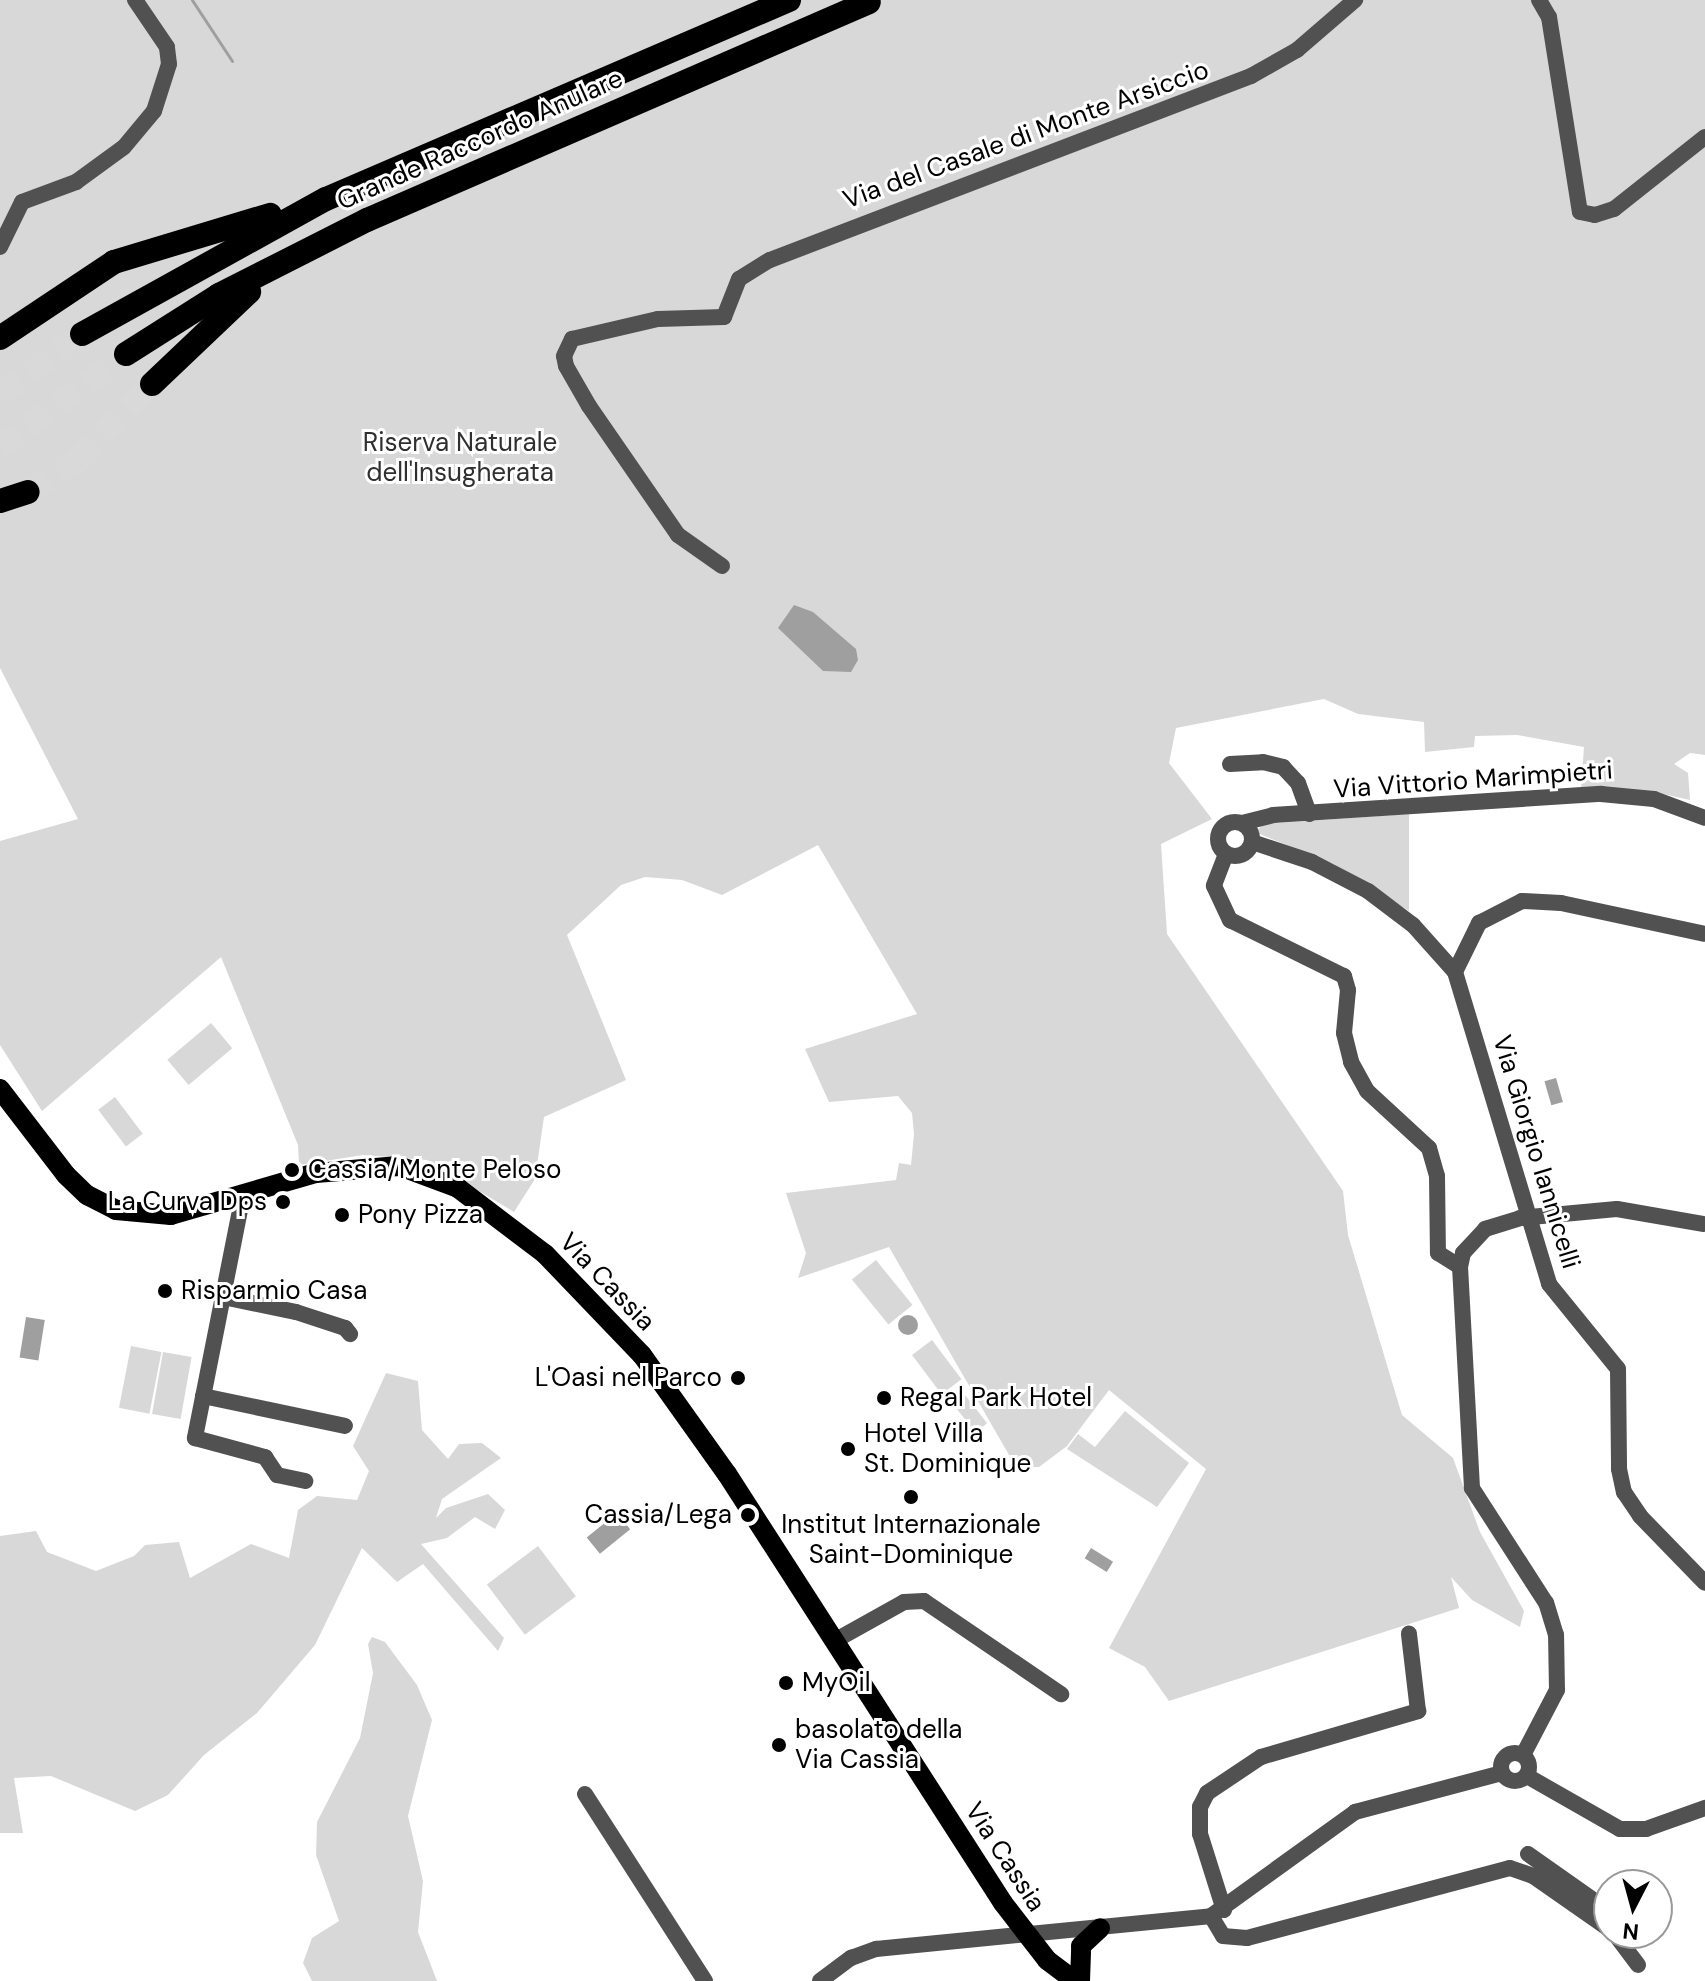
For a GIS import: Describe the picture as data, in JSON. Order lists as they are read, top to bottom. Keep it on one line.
{"streets":{"highway":["Grande Raccordo Anulare"],"main road":["Via Cassia"],"street":["Via del Casale di Monte Arsiccio","Via Vittorio Marimpietri","Via Giorgio Iannicelli"]},"parks":["Riserva Naturale dell'Insugherata"],"places":["Cassia/Monte Peloso","La Curva Dps","Pony Pizza","Risparmio Casa","L'Oasi nel Parco","Regal Park Hotel","Hotel Villa St. Dominique","Institut Internazionale Saint-Dominique","Cassia/Lega","MyOil","basolato della Via Cassia"],"north":"bottom"}
